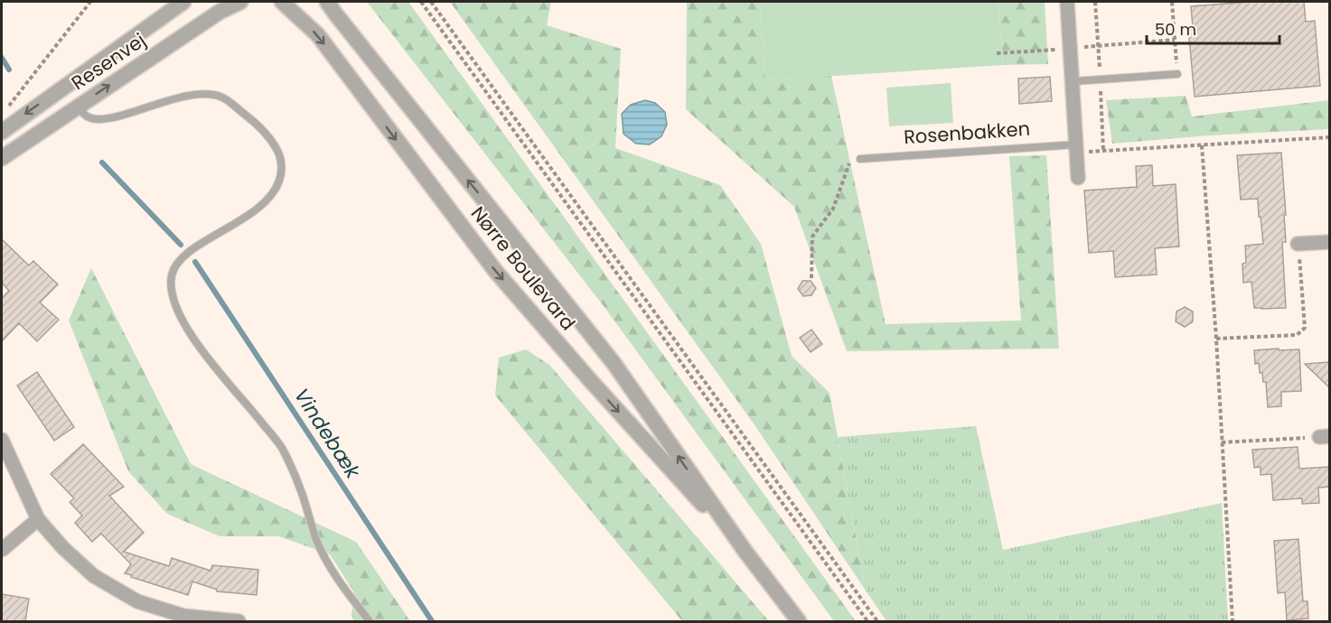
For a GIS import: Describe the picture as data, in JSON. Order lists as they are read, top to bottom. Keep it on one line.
{"streets":{"street":["Resenvej","Nørre Boulevard"],"lane":["Rosenbakken"]},"water":["Vindebæk"],"scale_bar":"50 m"}
